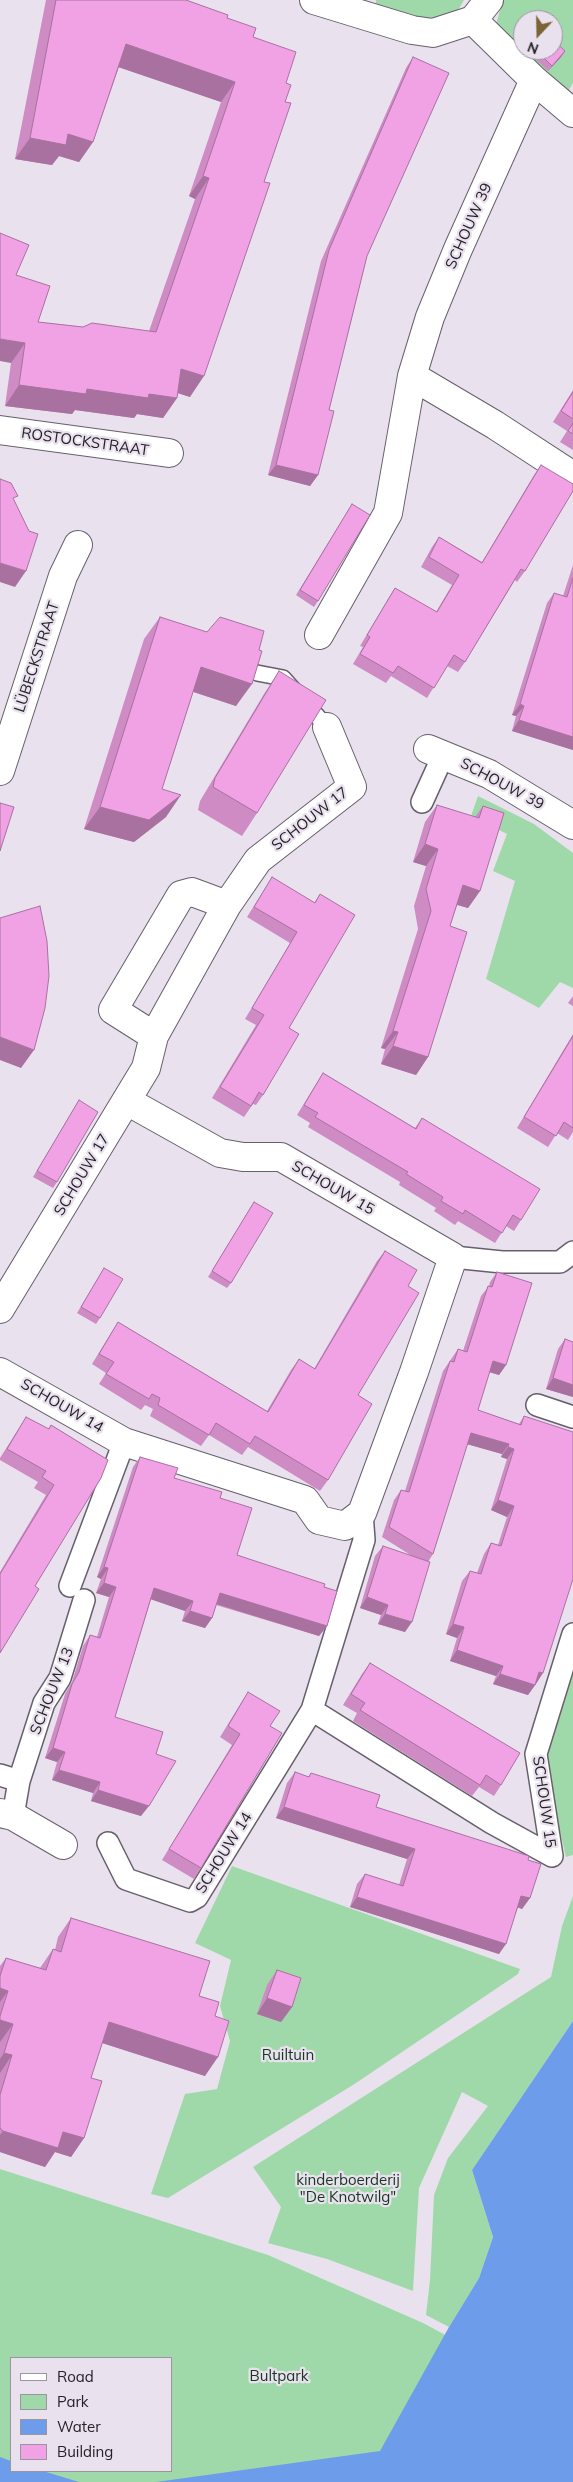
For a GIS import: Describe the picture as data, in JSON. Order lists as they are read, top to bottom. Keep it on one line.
{"streets":{"street":["SCHOUW 39","ROSTOCKSTRAAT","LÜBECKSTRAAT","SCHOUW 17","SCHOUW 15","SCHOUW 14","SCHOUW 13"]},"crossings":[["SCHOUW 17","SCHOUW 15"],["SCHOUW 15","SCHOUW 14"],["SCHOUW 14","SCHOUW 13"]],"parks":["Ruiltuin","kinderboerderij \"De Knotwilg\"","Bultpark"],"legend":["Road","Park","Water","Building"],"north":"bottom"}
